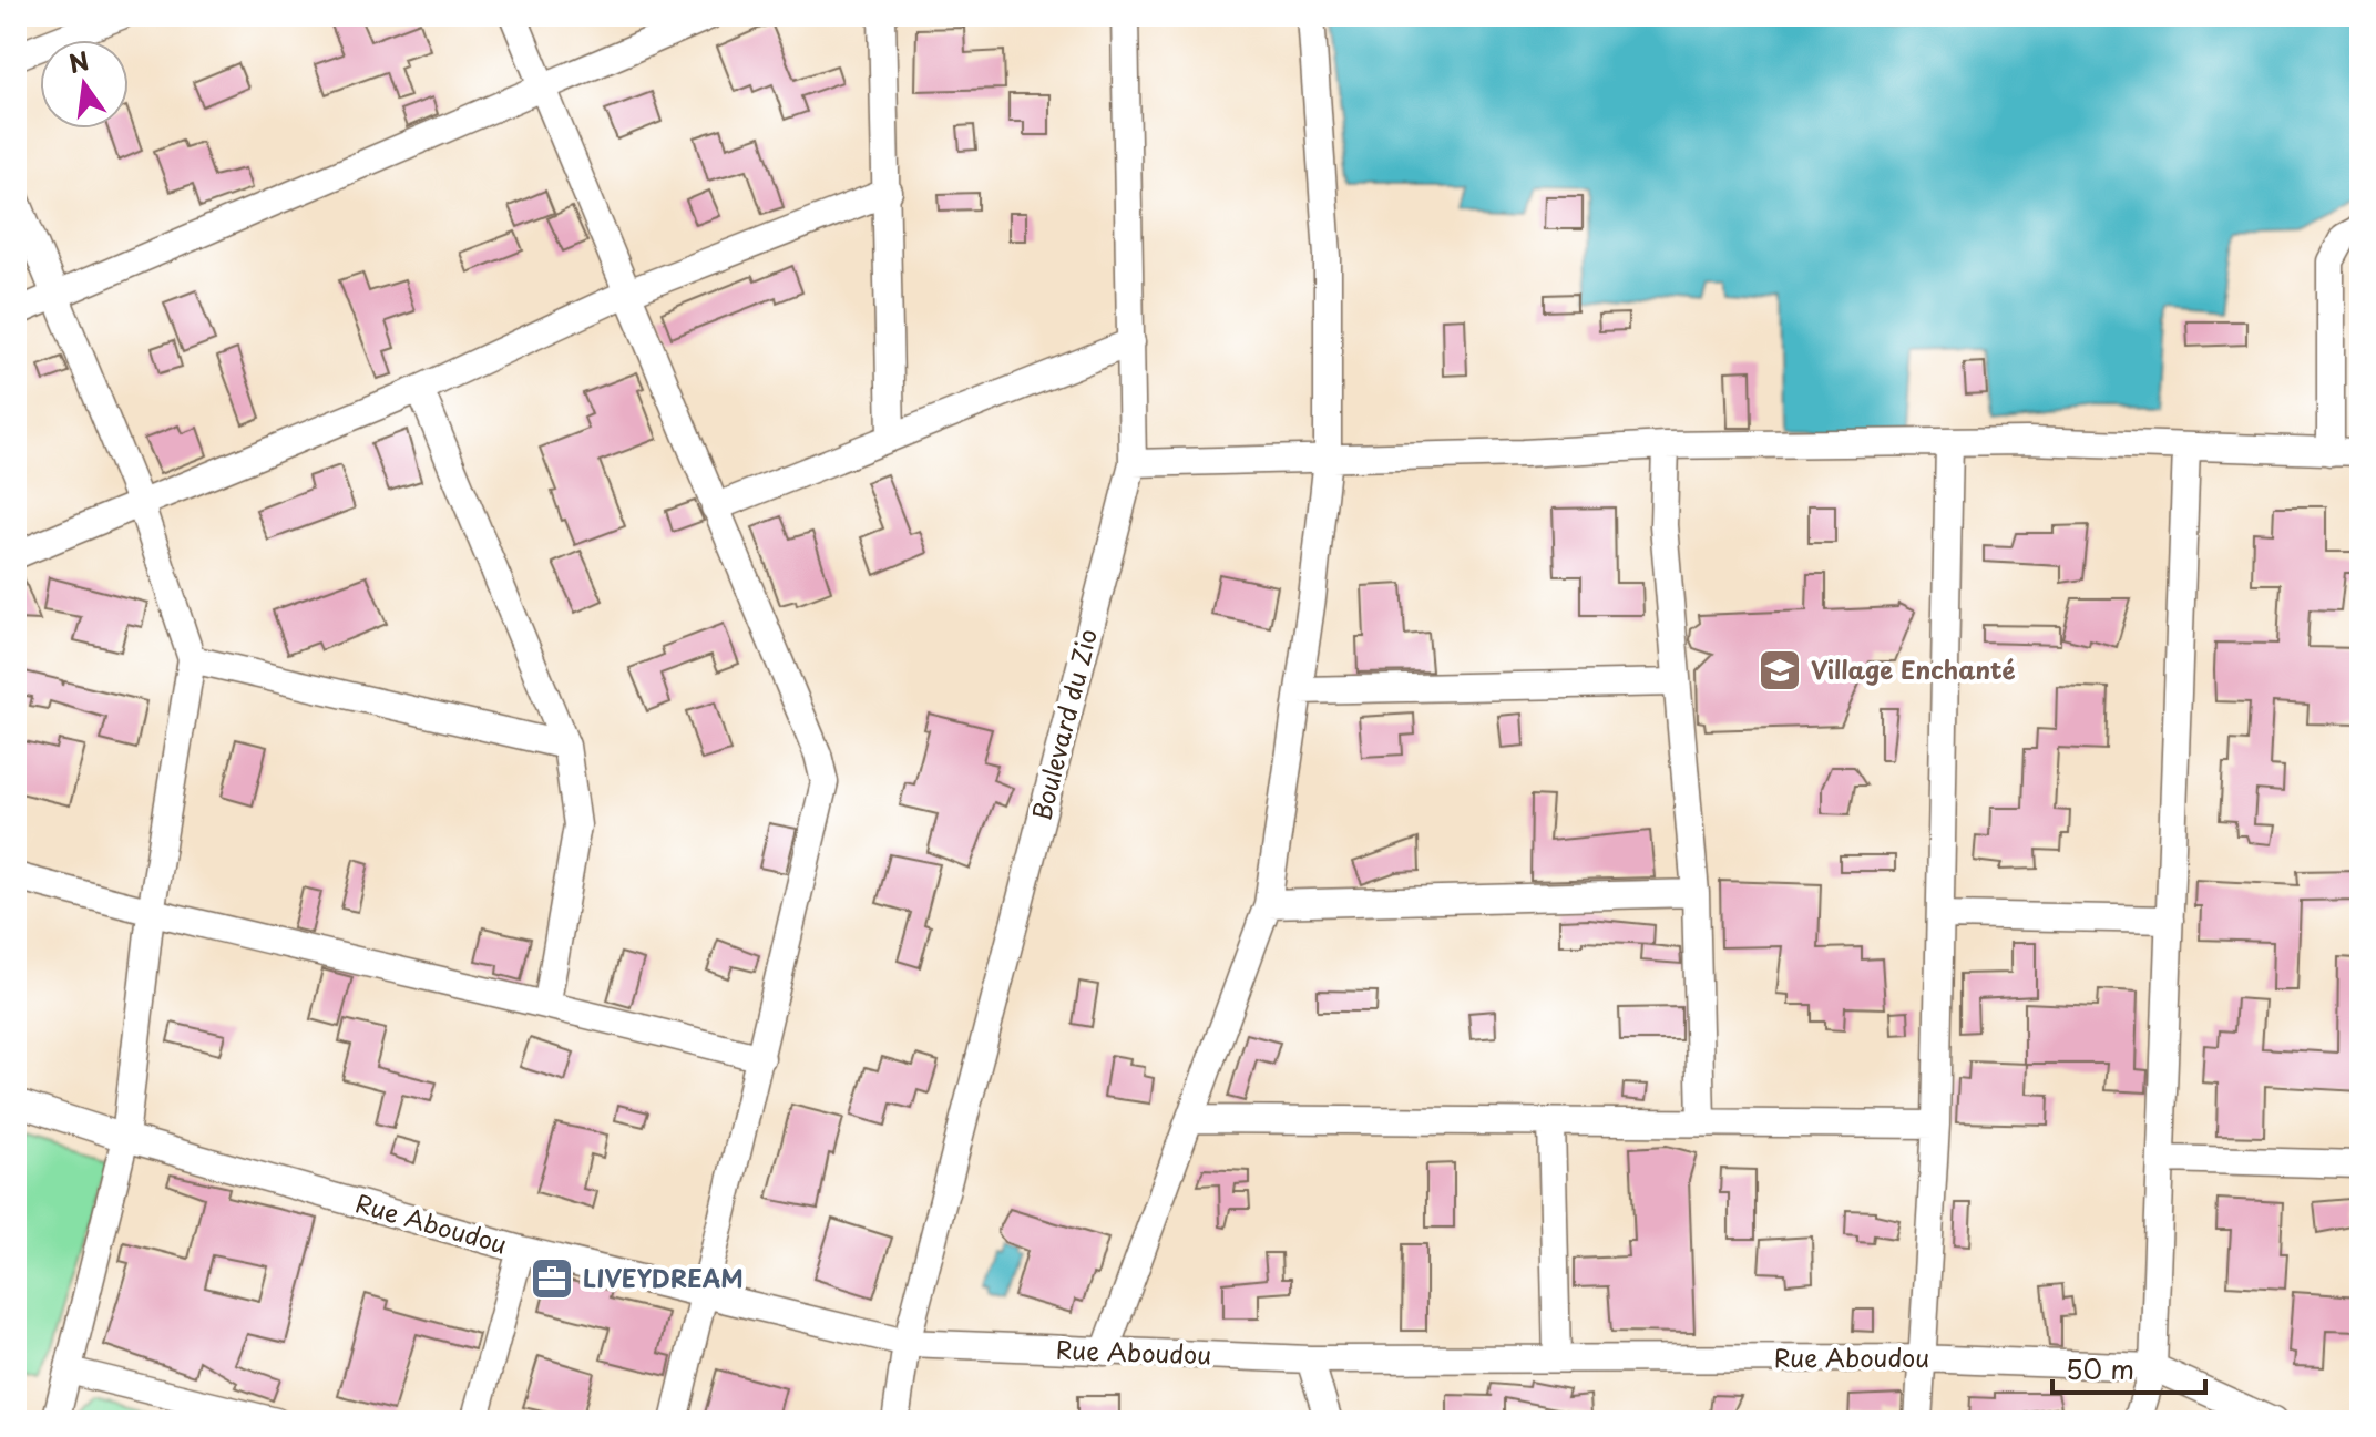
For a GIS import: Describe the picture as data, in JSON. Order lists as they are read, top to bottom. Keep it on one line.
{"streets":{"street":["Boulevard du Zio","Rue Aboudou"]},"crossings":[["Boulevard du Zio","Rue Aboudou"]],"places":{"school or university":["Village Enchanté"],"office":["LIVEYDREAM"]},"scale_bar":"50 m","north":"top"}
